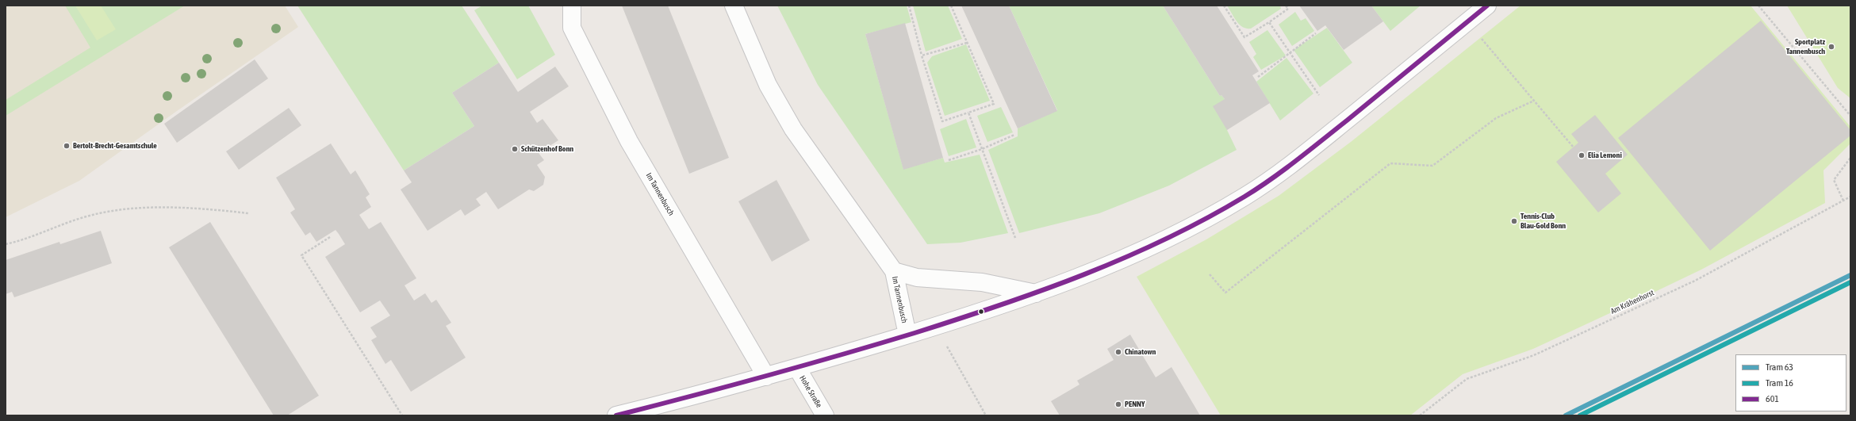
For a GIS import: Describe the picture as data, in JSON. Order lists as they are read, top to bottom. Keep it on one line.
{"streets":{"street":["Im Tannenbusch","Hohe Straße"],"path":["Am Krähenhorst"]},"crossings":[["Im Tannenbusch","Hohe Straße"]],"places":["Sportplatz Tannenbusch","Bertolt-Brecht-Gesamtschule","Schützenhof Bonn","Elia Lemoni","Tennis-Club Blau-Gold Bonn","Chinatown","PENNY"],"lines":["transit line 601","tram line 63","tram line 16"],"legend":["Tram 63","Tram 16","601"]}
